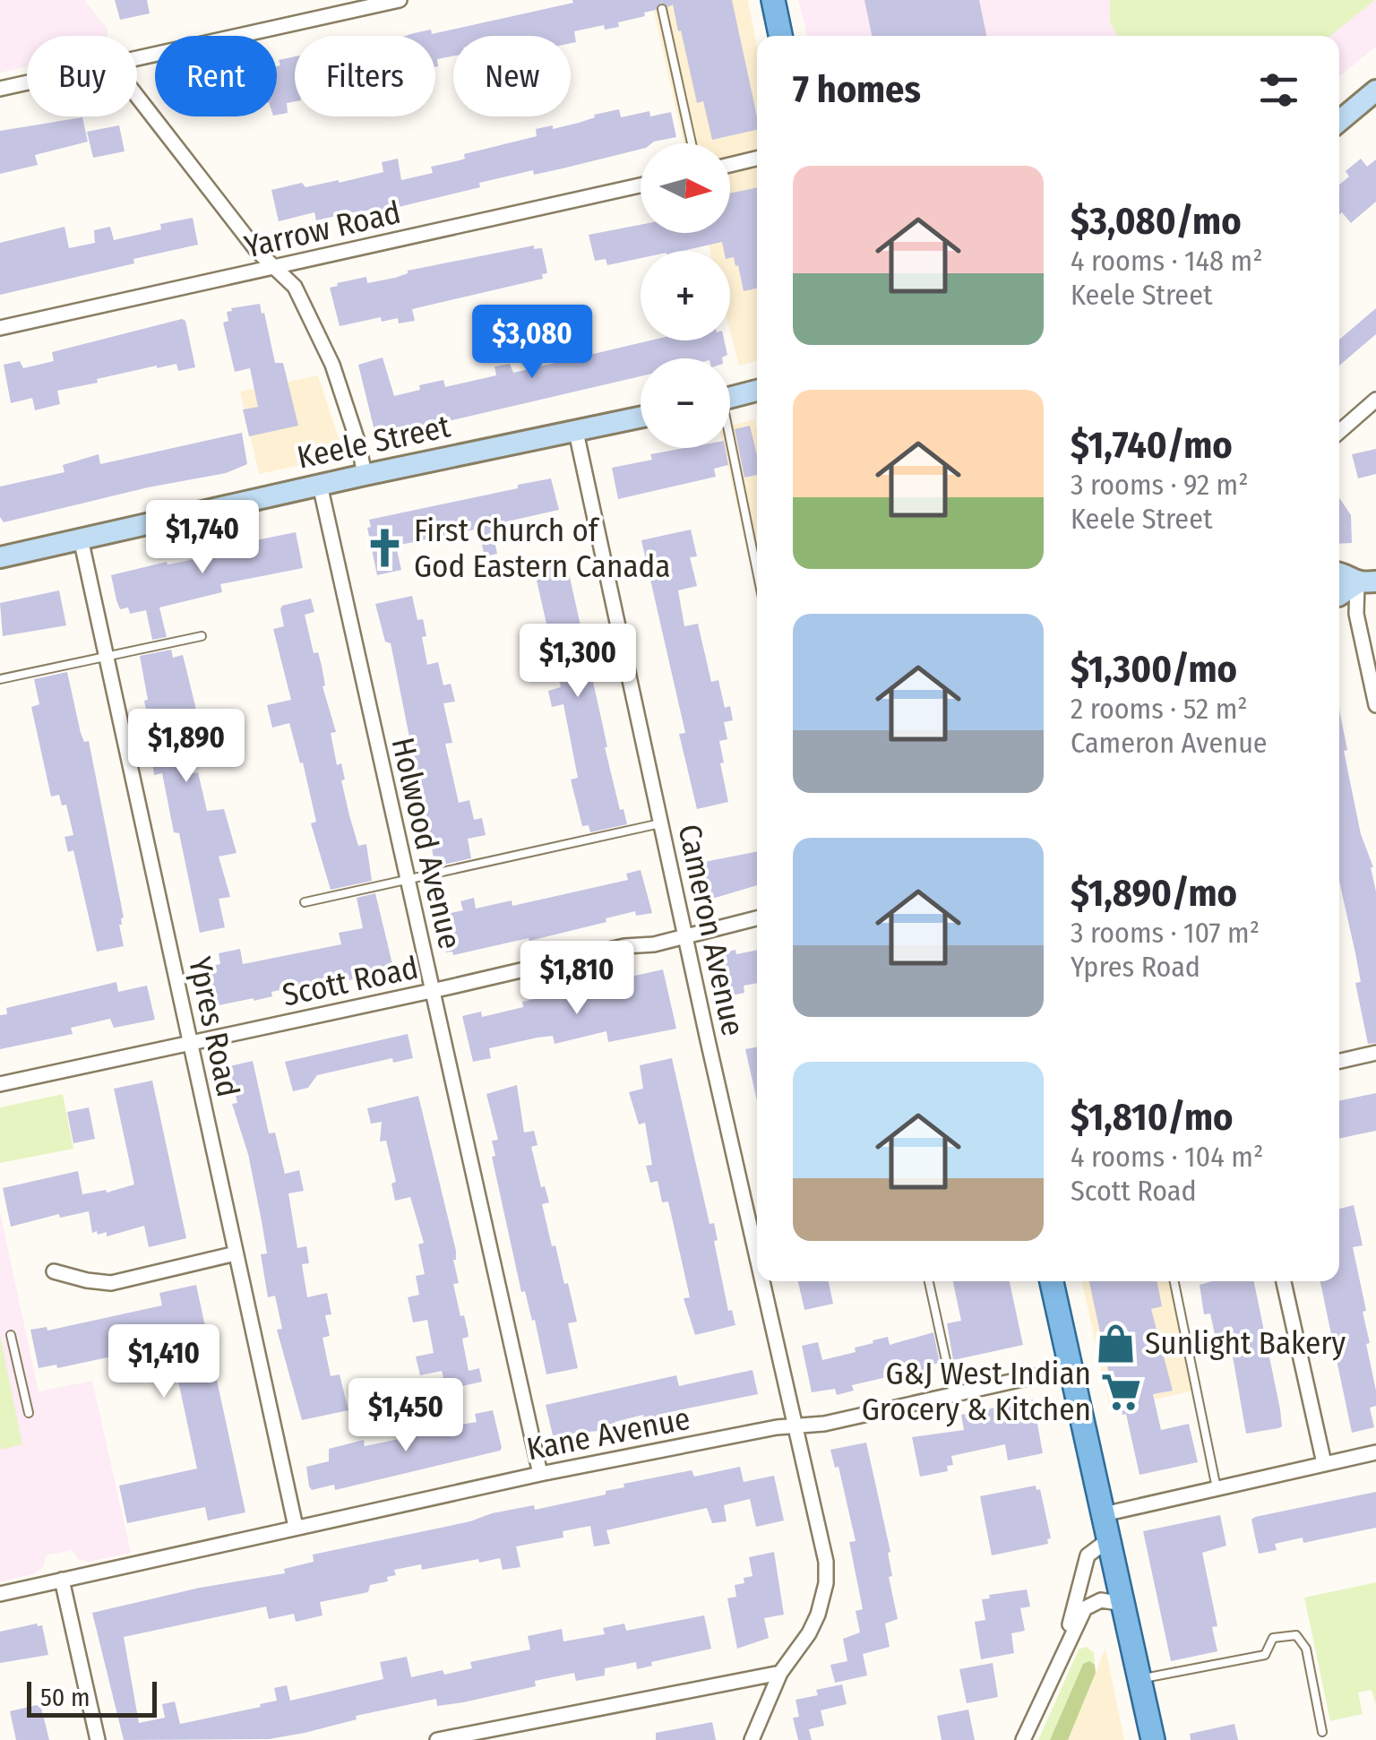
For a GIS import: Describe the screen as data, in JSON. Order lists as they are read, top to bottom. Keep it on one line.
{"streets":{"main road":["Keele Street"],"street":["Yarrow Road","Holwood Avenue","Cameron Avenue","Scott Road","Ypres Road","Kane Avenue"]},"crossings":[["Keele Street","Holwood Avenue"],["Keele Street","Cameron Avenue"],["Keele Street","Ypres Road"],["Holwood Avenue","Scott Road"],["Holwood Avenue","Kane Avenue"],["Cameron Avenue","Scott Road"],["Cameron Avenue","Kane Avenue"],["Scott Road","Ypres Road"],["Ypres Road","Kane Avenue"]],"places":{"church":["First Church of God Eastern Canada"],"shop":["Sunlight Bakery"],"supermarket":["G&J West Indian Grocery & Kitchen"]},"scale_bar":"50 m","north":"right","page":{"chip":["Buy","Rent","Filters","New"],"heading":"7 homes","map_buttons":["+","−"],"list":[{"name":"$3,080/mo","note":"4 rooms · 148 m² · Keele Street"},{"name":"$1,740/mo","note":"3 rooms · 92 m² · Keele Street"},{"name":"$1,300/mo","note":"2 rooms · 52 m² · Cameron Avenue"},{"name":"$1,890/mo","note":"3 rooms · 107 m² · Ypres Road"},{"name":"$1,810/mo","note":"4 rooms · 104 m² · Scott Road"}],"price":["$3,080","$1,740","$1,300","$1,890","$1,810","$1,410","$1,450"],"scale":"50 m"}}
